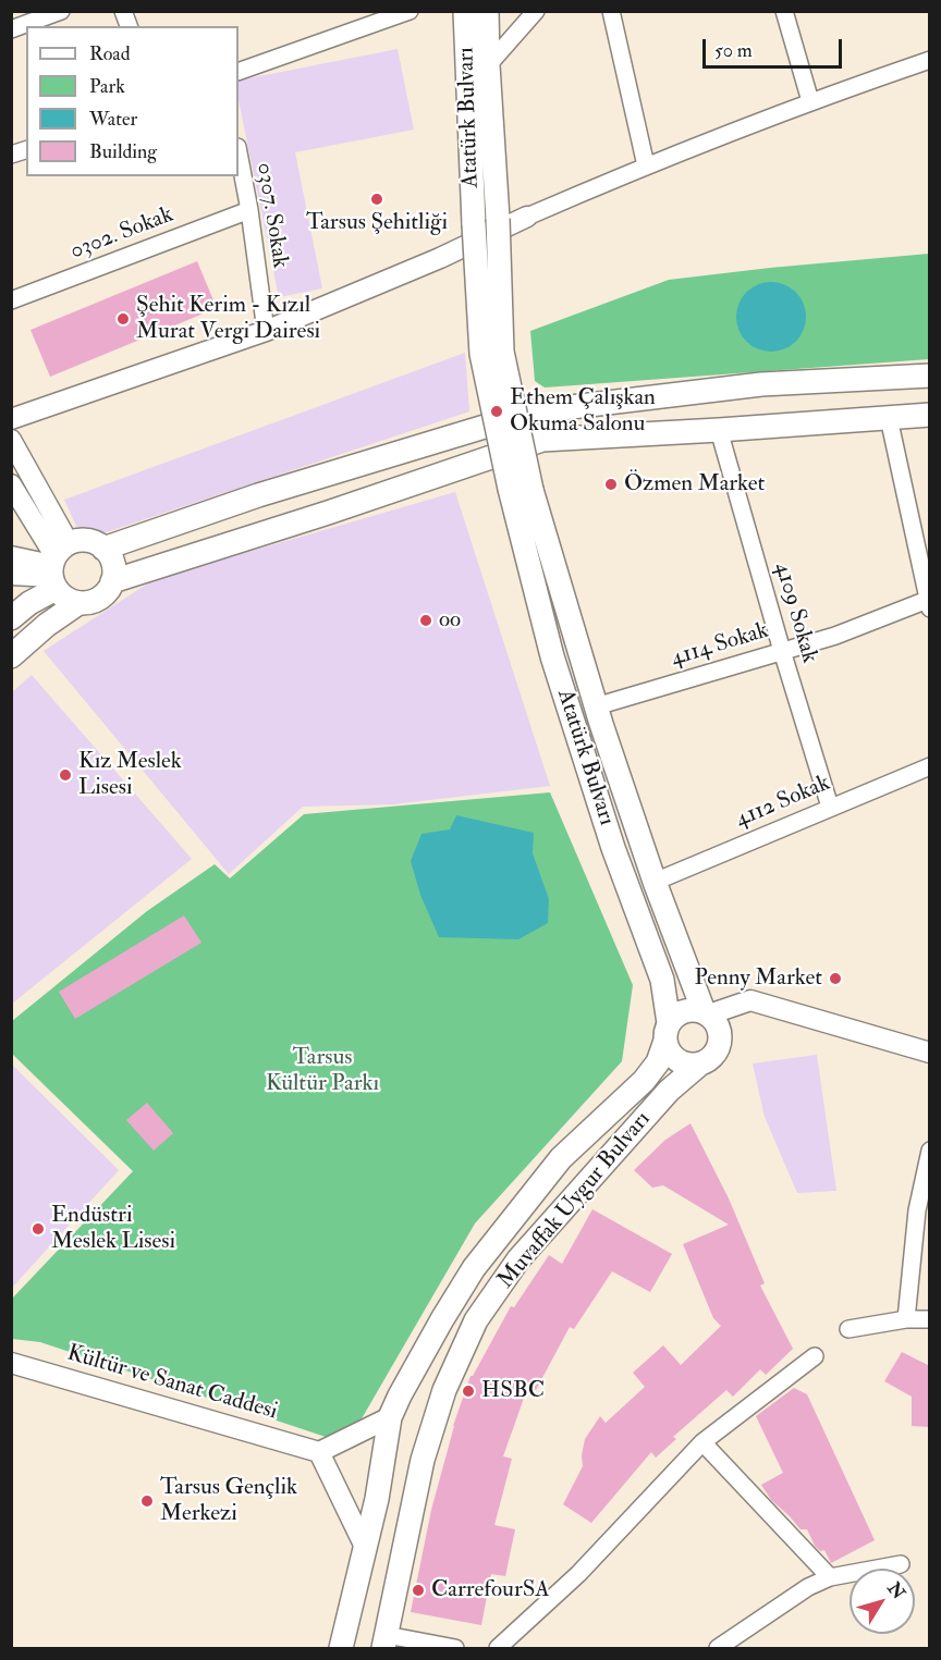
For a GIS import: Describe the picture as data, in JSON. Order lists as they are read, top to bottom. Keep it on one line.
{"streets":{"main road":["Atatürk Bulvarı","Muvaffak Uygur Bulvarı"],"street":["0307. Sokak","0302. Sokak","4109 Sokak","4114 Sokak","4112 Sokak","Kültür ve Sanat Caddesi"]},"crossings":[["Atatürk Bulvarı","4114 Sokak"],["Atatürk Bulvarı","4112 Sokak"],["Atatürk Bulvarı","Muvaffak Uygur Bulvarı"],["0307. Sokak","0302. Sokak"],["4109 Sokak","4114 Sokak"],["4109 Sokak","4112 Sokak"]],"parks":["Tarsus Kültür Parkı"],"places":["Tarsus Şehitliği","Şehit Kerim - Kızıl Murat Vergi Dairesi","Ethem Çalışkan Okuma Salonu","Özmen Market","oo","Kız Meslek Lisesi","Penny Market","Endüstri Meslek Lisesi","HSBC","Tarsus Gençlik Merkezi","CarrefourSA"],"legend":["Road","Park","Water","Building"],"scale_bar":"50 m","north":"top right"}
